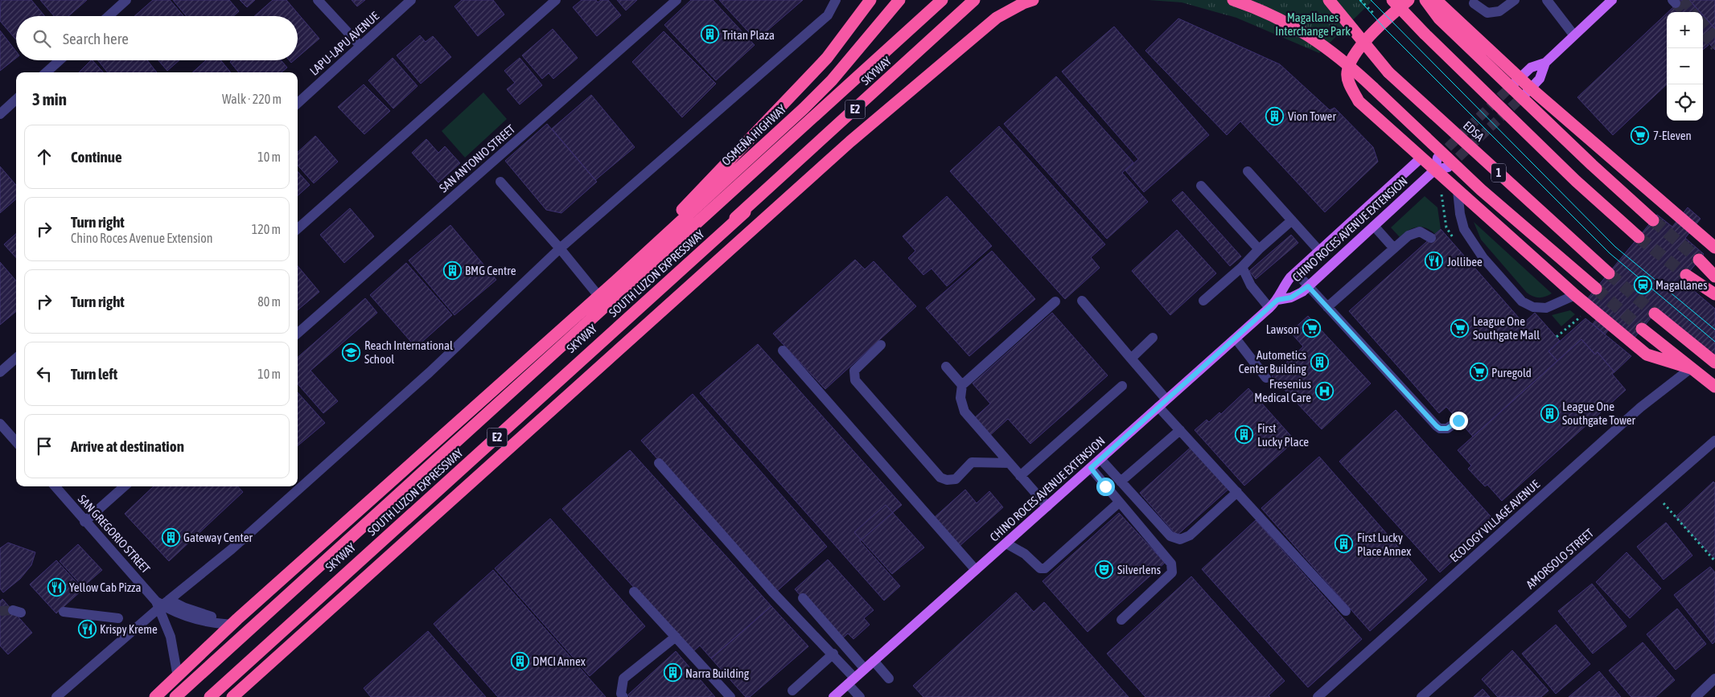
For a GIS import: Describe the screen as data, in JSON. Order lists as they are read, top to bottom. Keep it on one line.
{"streets":{"highway":["SKYWAY","E2","EDSA","OSMEÑA HIGHWAY","1","SOUTH LUZON EXPRESSWAY"],"main road":["CHINO ROCES AVENUE EXTENSION"],"street":["LAPU-LAPU AVENUE","SAN ANTONIO STREET","ECOLOGY VILLAGE AVENUE","SAN GREGORIO STREET","AMORSOLO STREET"]},"crossings":[["SKYWAY","SOUTH LUZON EXPRESSWAY"],["OSMEÑA HIGHWAY","SOUTH LUZON EXPRESSWAY"],["SOUTH LUZON EXPRESSWAY","SAN GREGORIO STREET"]],"parks":["Magallanes Interchange Park"],"places":{"building":["Tritan Plaza","Vion Tower","BMG Centre","Autometics Center Building","League One Southgate Tower","First Lucky Place","Gateway Center","First Lucky Place Annex","DMCI Annex","Narra Building"],"supermarket":["7-Eleven","League One Southgate Mall","Lawson","Puregold"],"restaurant":["Jollibee","Yellow Cab Pizza","Krispy Kreme"],"station":["Magallanes"],"school or university":["Reach International School"],"hospital":["Fresenius Medical Care"],"theatre":["Silverlens"]},"page":{"map_buttons":["+","−"],"search":"Search here","heading":["3 min","Walk · 220 m"],"list":[["Continue","10 m"],["Turn right","Chino Roces Avenue Extension","120 m"],["Turn right","80 m"],["Turn left","10 m"],"Arrive at destination"]}}
